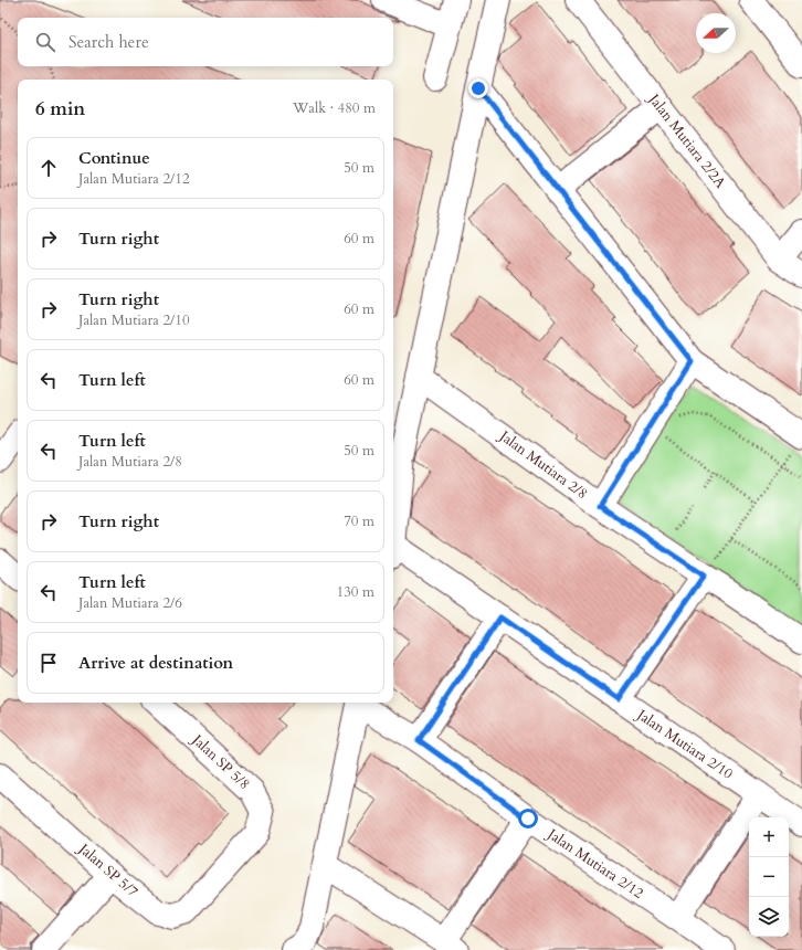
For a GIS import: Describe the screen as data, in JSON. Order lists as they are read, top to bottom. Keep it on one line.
{"streets":{"street":["Jalan Mutiara 2/2A","Jalan Mutiara 2/8","Jalan Mutiara 2/10","Jalan SP 5/8","Jalan Mutiara 2/12","Jalan SP 5/7"]},"crossings":[["Jalan SP 5/8","Jalan SP 5/7"]],"north":"left","page":{"search":"Search here","heading":["6 min","Walk · 480 m"],"list":[["Continue","Jalan Mutiara 2/12","50 m"],["Turn right","60 m"],["Turn right","Jalan Mutiara 2/10","60 m"],["Turn left","60 m"],["Turn left","Jalan Mutiara 2/8","50 m"],["Turn right","70 m"],["Turn left","Jalan Mutiara 2/6","130 m"],"Arrive at destination"],"map_buttons":["+","−"]}}
